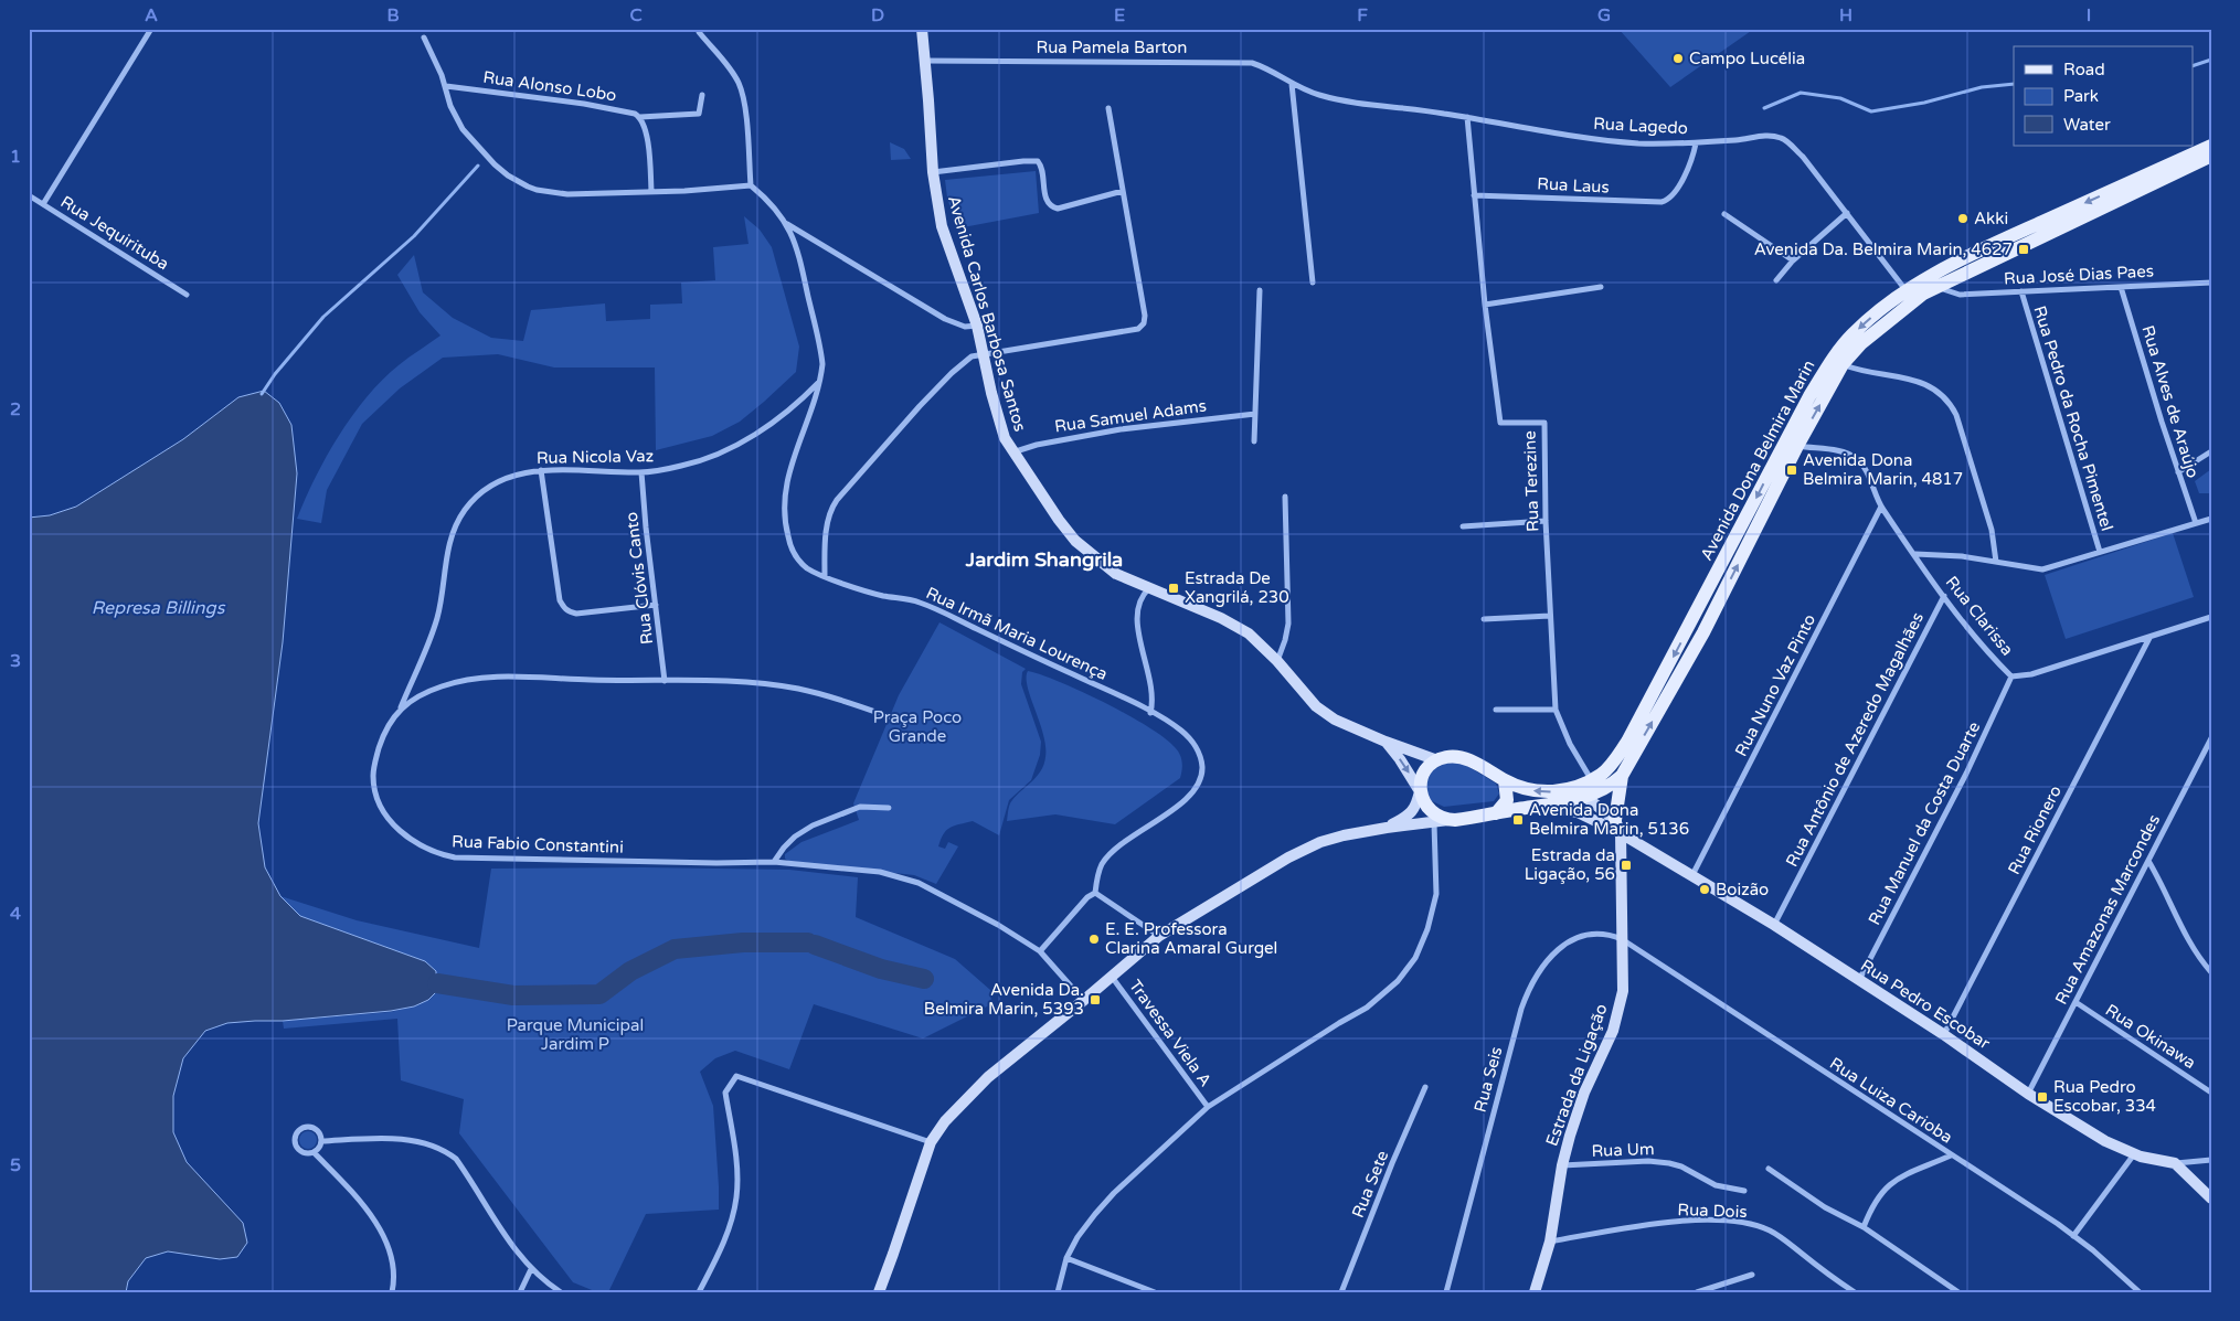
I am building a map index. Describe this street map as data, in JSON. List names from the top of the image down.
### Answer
{
  "streets": {
    "main road": [
      "Avenida Carlos Barbosa Santos",
      "Avenida Dona Belmira Marin",
      "Rua Pedro Escobar",
      "Estrada da Ligação"
    ],
    "street": [
      "Rua Pamela Barton",
      "Rua Alonso Lobo",
      "Rua Lagedo",
      "Rua Laus",
      "Rua Jequirituba",
      "Rua José Dias Paes",
      "Rua Alves de Araújo",
      "Rua Samuel Adams",
      "Rua Pedro da Rocha Pimentel",
      "Rua Nicola Vaz",
      "Rua Terezine",
      "Rua Clóvis Canto",
      "Rua Clarissa",
      "Rua Irmã Maria Lourença",
      "Rua Nuno Vaz Pinto",
      "Rua Antônio de Azeredo Magalhães",
      "Rua Manuel da Costa Duarte",
      "Rua Rionero",
      "Rua Fabio Constantini",
      "Rua Amazonas Marcondes",
      "Travessa Viela A",
      "Rua Okinawa",
      "Rua Seis",
      "Rua Luiza Carioba",
      "Rua Um",
      "Rua Sete",
      "Rua Dois"
    ]
  },
  "crossings": [
    ["Rua Pamela Barton", "Rua Lagedo"],
    ["Rua Pamela Barton", "Avenida Carlos Barbosa Santos"],
    ["Rua Lagedo", "Rua Laus"],
    ["Rua Lagedo", "Avenida Dona Belmira Marin"],
    ["Rua Lagedo", "Rua Terezine"],
    ["Rua Laus", "Rua Terezine"],
    ["Rua José Dias Paes", "Rua Alves de Araújo"],
    ["Rua José Dias Paes", "Rua Pedro da Rocha Pimentel"],
    ["Rua José Dias Paes", "Avenida Dona Belmira Marin"],
    ["Avenida Carlos Barbosa Santos", "Rua Samuel Adams"],
    ["Avenida Carlos Barbosa Santos", "Avenida Dona Belmira Marin"],
    ["Rua Nicola Vaz", "Rua Clóvis Canto"],
    ["Rua Nicola Vaz", "Rua Irmã Maria Lourença"],
    ["Rua Nicola Vaz", "Rua Fabio Constantini"],
    ["Avenida Dona Belmira Marin", "Rua Terezine"],
    ["Avenida Dona Belmira Marin", "Rua Clarissa"],
    ["Avenida Dona Belmira Marin", "Rua Fabio Constantini"],
    ["Avenida Dona Belmira Marin", "Rua Pedro Escobar"],
    ["Avenida Dona Belmira Marin", "Travessa Viela A"],
    ["Rua Terezine", "Rua Pedro Escobar"],
    ["Rua Clarissa", "Rua Nuno Vaz Pinto"],
    ["Rua Clarissa", "Rua Antônio de Azeredo Magalhães"],
    ["Rua Clarissa", "Rua Manuel da Costa Duarte"],
    ["Rua Clarissa", "Rua Rionero"],
    ["Rua Nuno Vaz Pinto", "Rua Pedro Escobar"],
    ["Rua Antônio de Azeredo Magalhães", "Rua Pedro Escobar"],
    ["Rua Manuel da Costa Duarte", "Rua Pedro Escobar"],
    ["Rua Rionero", "Rua Pedro Escobar"],
    ["Rua Amazonas Marcondes", "Rua Pedro Escobar"],
    ["Rua Amazonas Marcondes", "Rua Okinawa"],
    ["Rua Pedro Escobar", "Estrada da Ligação"],
    ["Estrada da Ligação", "Rua Seis"],
    ["Estrada da Ligação", "Rua Luiza Carioba"],
    ["Estrada da Ligação", "Rua Um"],
    ["Estrada da Ligação", "Rua Dois"],
    ["Rua Seis", "Rua Luiza Carioba"]
  ],
  "districts": ["Jardim Shangrila"],
  "water": ["Represa Billings"],
  "parks": ["Praça Poco Grande", "Parque Municipal Jardim P"],
  "places": {
    "other": [
      "Campo Lucélia",
      "Akki",
      "Boizão",
      "E. E. Professora Clarina Amaral Gurgel"
    ],
    "transit": [
      "Avenida Da. Belmira Marin, 4627",
      "Avenida Dona Belmira Marin, 4817",
      "Estrada De Xangrilá, 230",
      "Avenida Dona Belmira Marin, 5136",
      "Estrada da Ligação, 56",
      "Avenida Da. Belmira Marin, 5393",
      "Rua Pedro Escobar, 334"
    ]
  },
  "legend": ["Road", "Park", "Water"],
  "grid": {
    "columns": [
      "A",
      "B",
      "C",
      "D",
      "E",
      "F",
      "G",
      "H",
      "I"
    ],
    "rows": [
      "1",
      "2",
      "3",
      "4",
      "5"
    ]
  }
}
